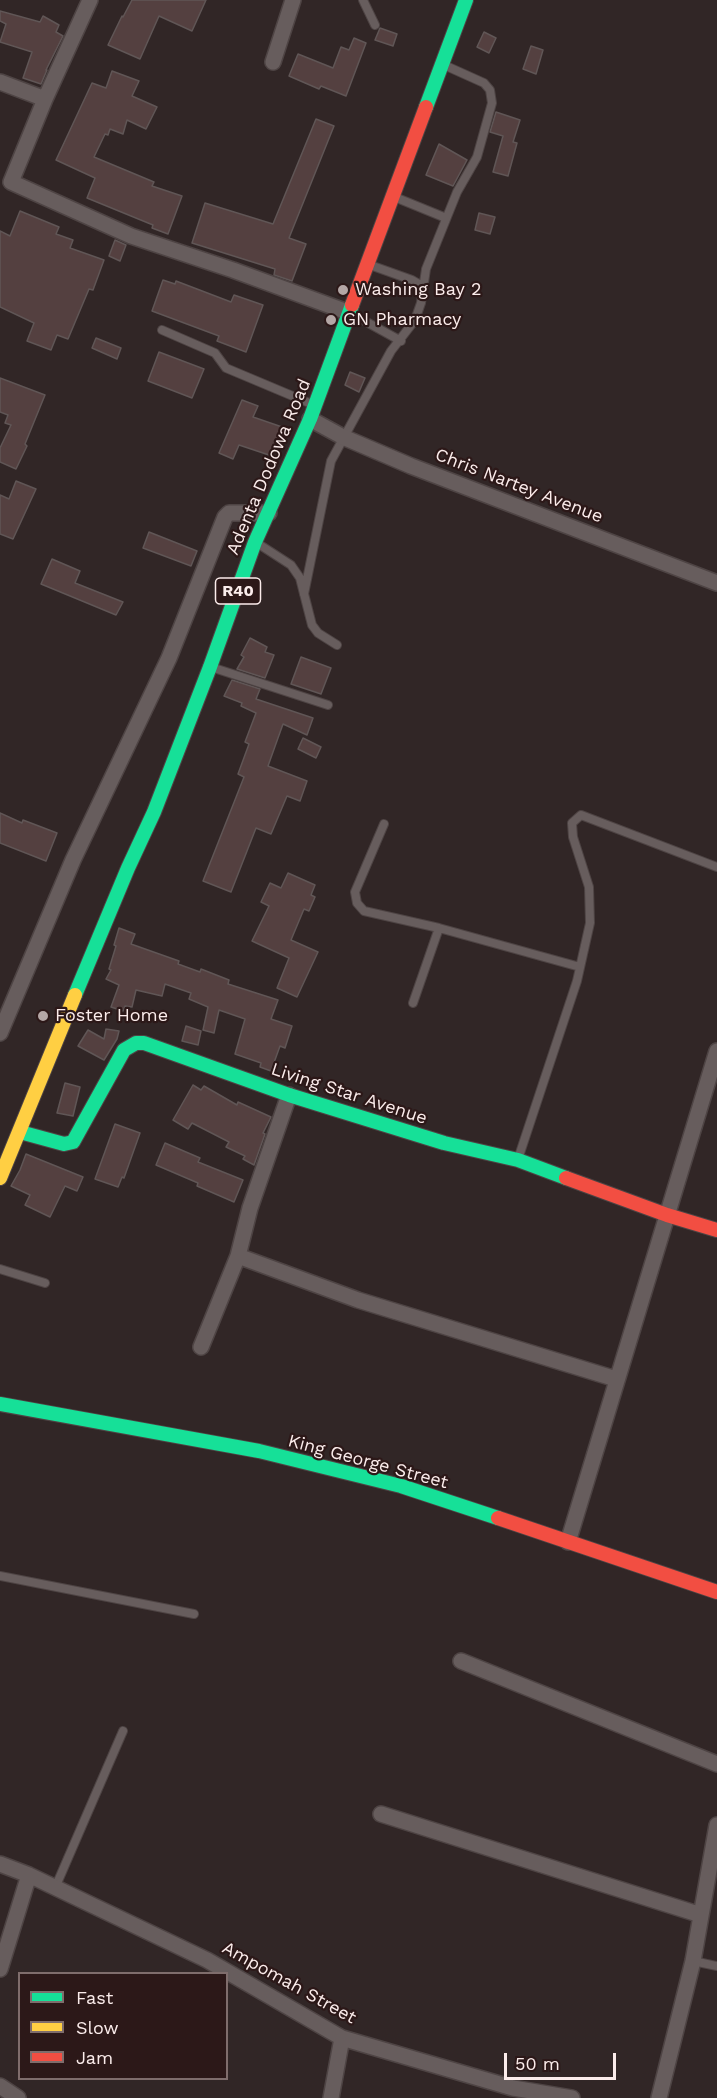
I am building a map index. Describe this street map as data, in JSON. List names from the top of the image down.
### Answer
{
  "streets": {
    "street": [
      "Adenta Dodowa Road",
      "Chris Nartey Avenue",
      "R40",
      "Living Star Avenue",
      "King George Street",
      "Ampomah Street"
    ]
  },
  "crossings": [
    ["Adenta Dodowa Road", "Chris Nartey Avenue"],
    ["Adenta Dodowa Road", "Living Star Avenue"]
  ],
  "places": ["Washing Bay 2", "GN Pharmacy", "Foster Home"],
  "legend": ["Fast", "Slow", "Jam"],
  "scale_bar": "50 m"
}
